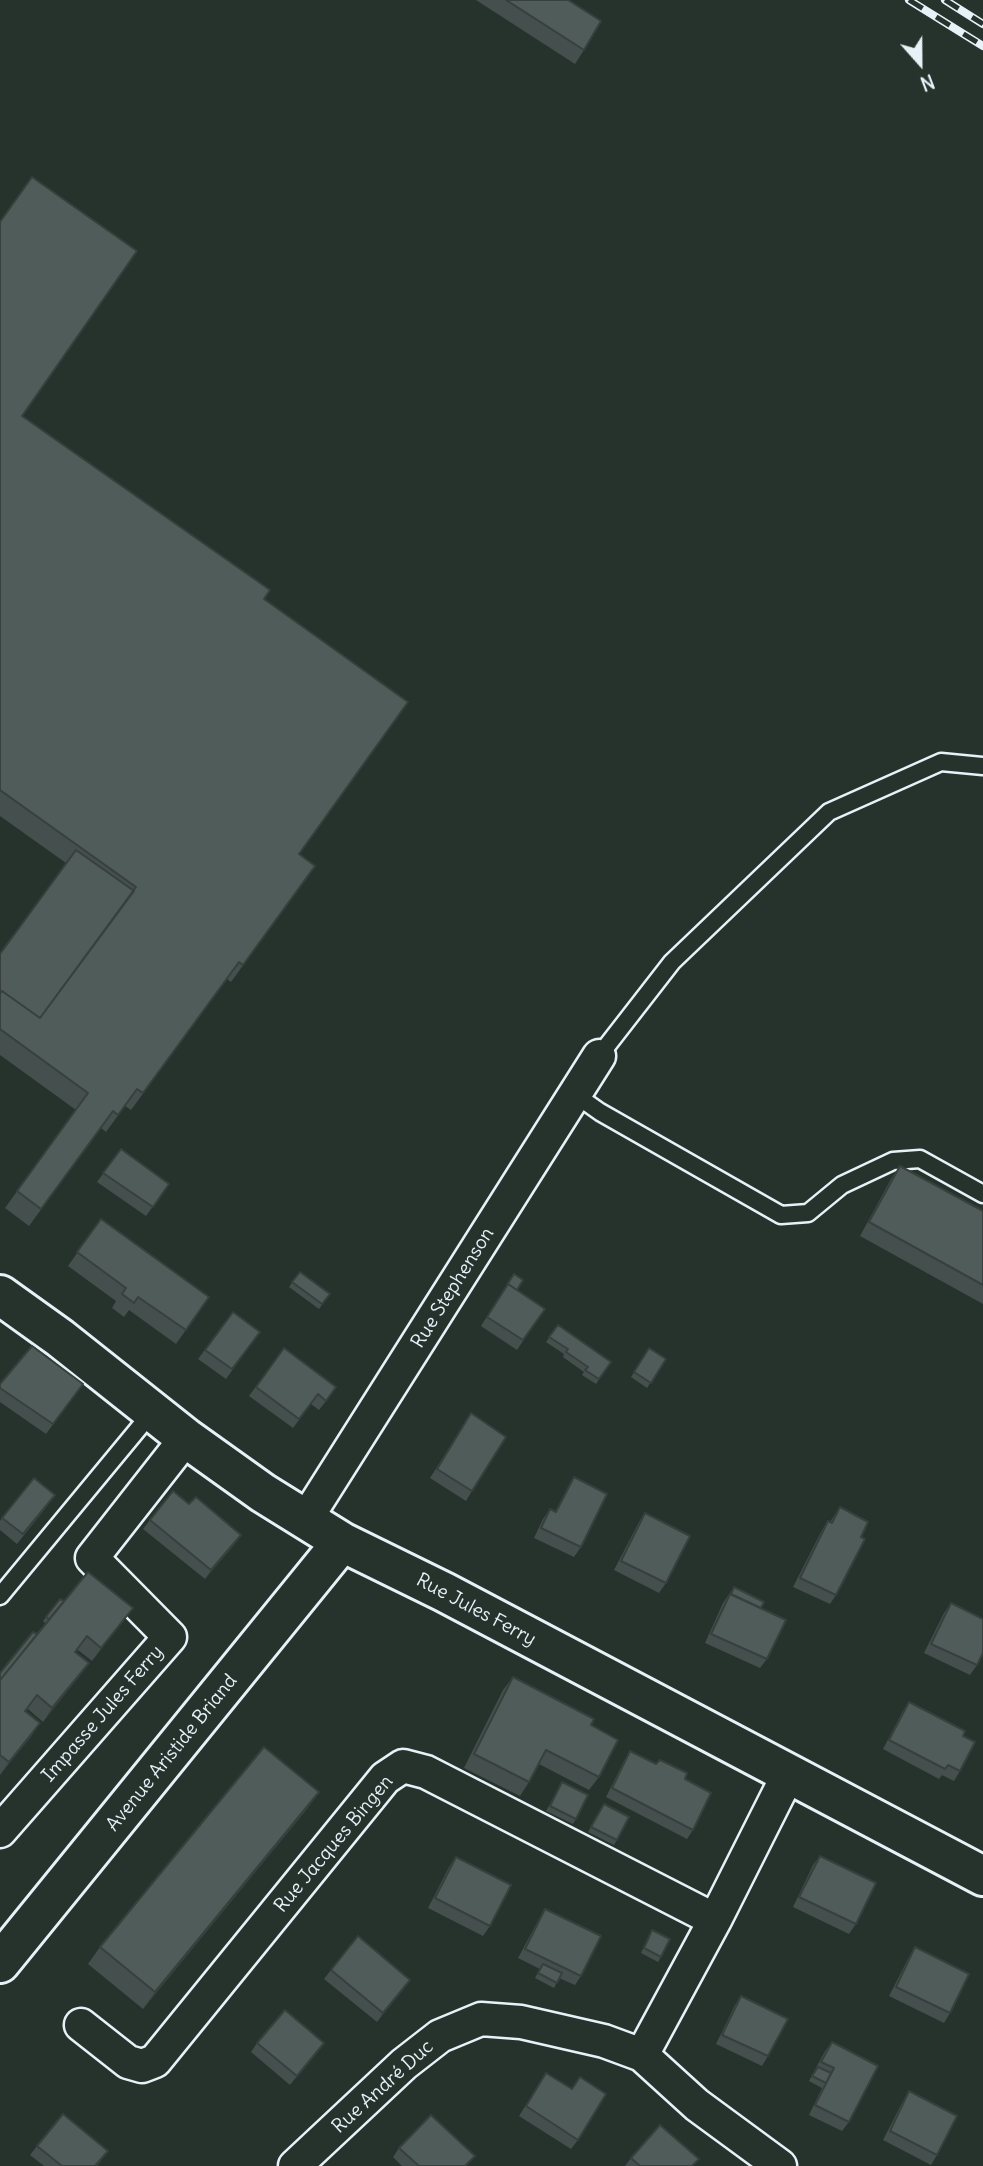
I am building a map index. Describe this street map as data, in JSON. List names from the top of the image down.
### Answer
{
  "streets": {
    "street": [
      "Rue Stephenson",
      "Rue Jules Ferry",
      "Impasse Jules Ferry",
      "Avenue Aristide Briand",
      "Rue Jacques Bingen",
      "Rue André Duc"
    ]
  },
  "crossings": [
    ["Rue Stephenson", "Rue Jules Ferry"],
    ["Rue Jules Ferry", "Impasse Jules Ferry"],
    ["Rue Jules Ferry", "Avenue Aristide Briand"]
  ],
  "north": "bottom"
}
